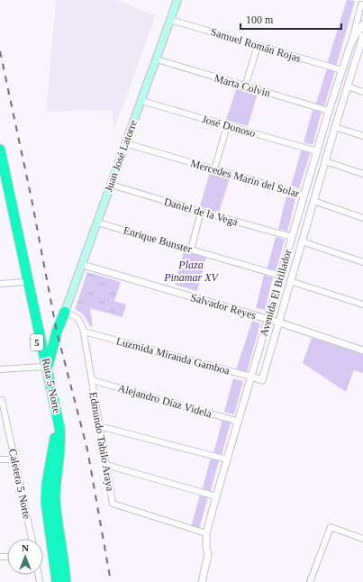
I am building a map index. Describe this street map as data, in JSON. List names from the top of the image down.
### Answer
{
  "streets": {
    "highway": ["5", "Ruta 5 Norte"],
    "main road": ["Juan José Latorre"],
    "street": [
      "Samuel Román Rojas",
      "Marta Colvin",
      "José Donoso",
      "Mercedes Marín del Solar",
      "Daniel de la Vega",
      "Enrique Bunster",
      "Avenida El Brillador",
      "Salvador Reyes",
      "Luzmida Miranda Gamboa",
      "Alejandro Díaz Videla",
      "Edmundo Tabilo Araya",
      "Caletera 5 Norte"
    ]
  },
  "crossings": [
    ["Samuel Román Rojas", "Juan José Latorre"],
    ["Samuel Román Rojas", "Avenida El Brillador"],
    ["Marta Colvin", "Juan José Latorre"],
    ["Marta Colvin", "Avenida El Brillador"],
    ["José Donoso", "Juan José Latorre"],
    ["José Donoso", "Avenida El Brillador"],
    ["Juan José Latorre", "Mercedes Marín del Solar"],
    ["Juan José Latorre", "Daniel de la Vega"],
    ["Juan José Latorre", "Enrique Bunster"],
    ["Juan José Latorre", "Salvador Reyes"],
    ["Juan José Latorre", "Edmundo Tabilo Araya"],
    ["Mercedes Marín del Solar", "Avenida El Brillador"],
    ["Daniel de la Vega", "Avenida El Brillador"],
    ["Enrique Bunster", "Avenida El Brillador"],
    ["Avenida El Brillador", "Salvador Reyes"],
    ["Avenida El Brillador", "Luzmida Miranda Gamboa"],
    ["Avenida El Brillador", "Alejandro Díaz Videla"],
    ["Avenida El Brillador", "Edmundo Tabilo Araya"],
    ["Luzmida Miranda Gamboa", "Edmundo Tabilo Araya"],
    ["Alejandro Díaz Videla", "Edmundo Tabilo Araya"]
  ],
  "parks": ["Plaza Pinamar XV"],
  "scale_bar": "100 m",
  "north": "top"
}
